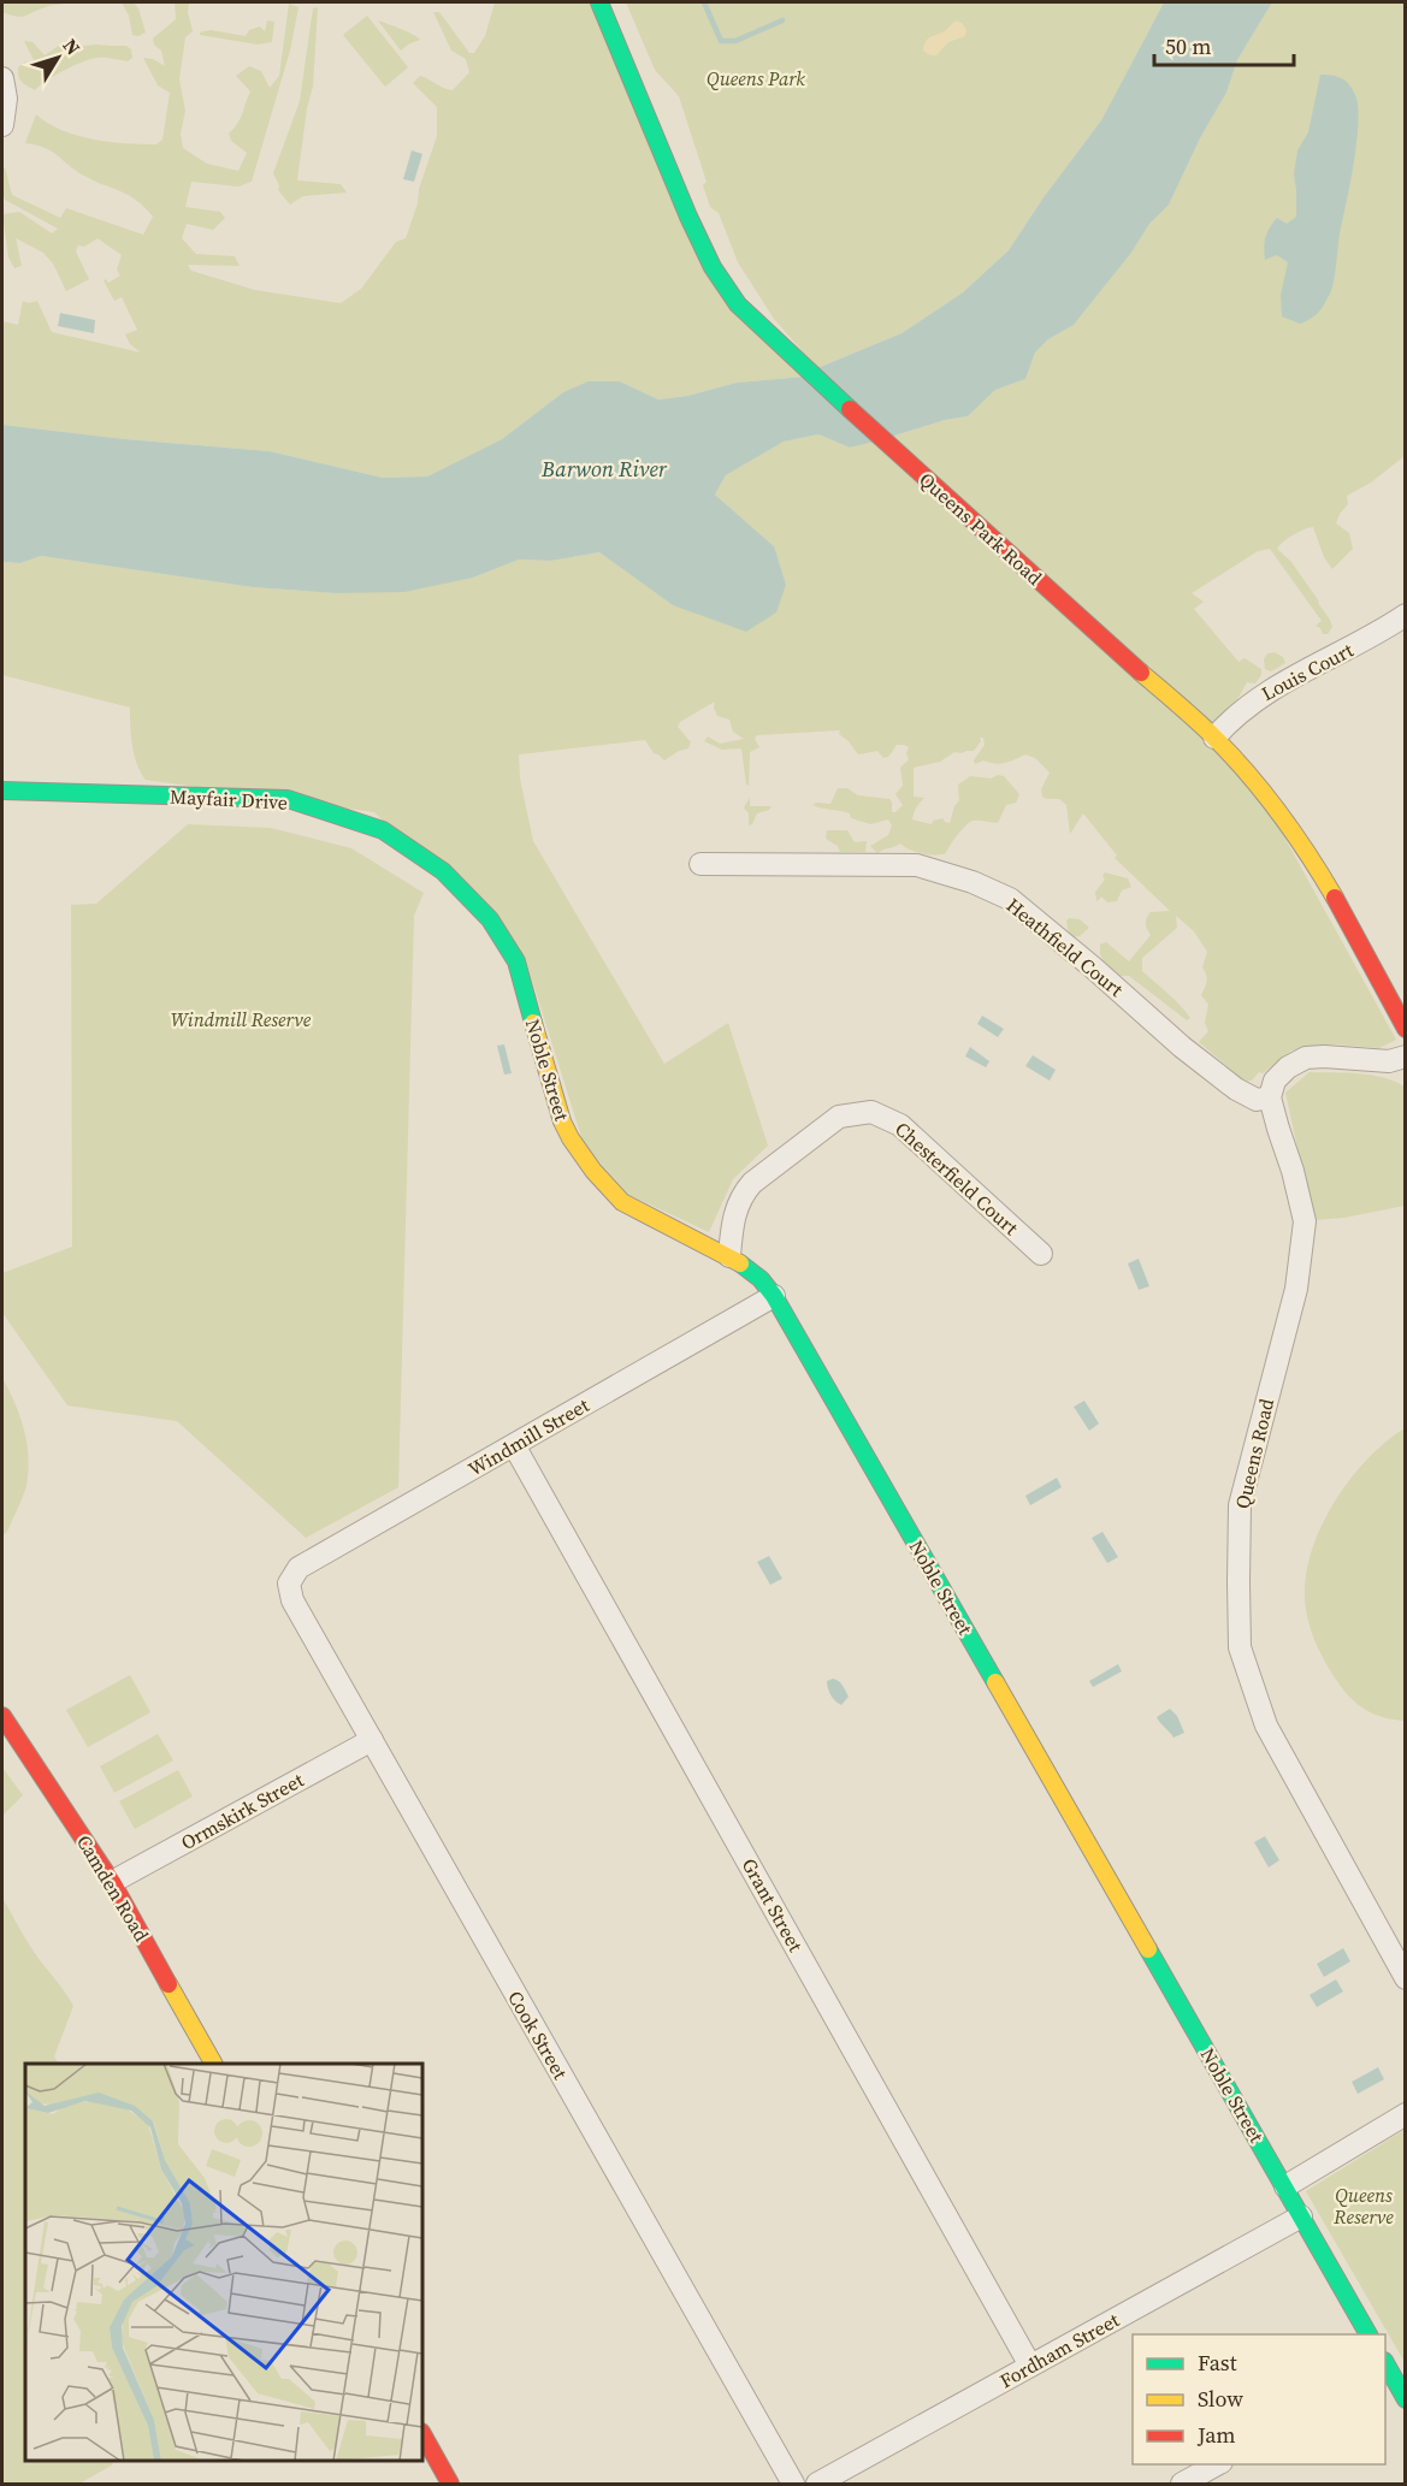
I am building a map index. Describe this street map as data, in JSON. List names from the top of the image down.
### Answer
{
  "streets": {
    "street": [
      "Queens Park Road",
      "Louis Court",
      "Mayfair Drive",
      "Heathfield Court",
      "Noble Street",
      "Chesterfield Court",
      "Windmill Street",
      "Queens Road",
      "Ormskirk Street",
      "Camden Road",
      "Grant Street",
      "Cook Street",
      "Fordham Street"
    ]
  },
  "crossings": [
    ["Queens Park Road", "Louis Court"],
    ["Mayfair Drive", "Noble Street"],
    ["Heathfield Court", "Queens Road"],
    ["Noble Street", "Chesterfield Court"],
    ["Noble Street", "Windmill Street"],
    ["Noble Street", "Fordham Street"],
    ["Windmill Street", "Grant Street"],
    ["Windmill Street", "Cook Street"],
    ["Ormskirk Street", "Camden Road"],
    ["Ormskirk Street", "Cook Street"],
    ["Grant Street", "Fordham Street"]
  ],
  "water": ["Barwon River"],
  "parks": ["Queens Park", "Windmill Reserve", "Queens Reserve"],
  "legend": ["Fast", "Slow", "Jam"],
  "scale_bar": "50 m",
  "north": "top right"
}
